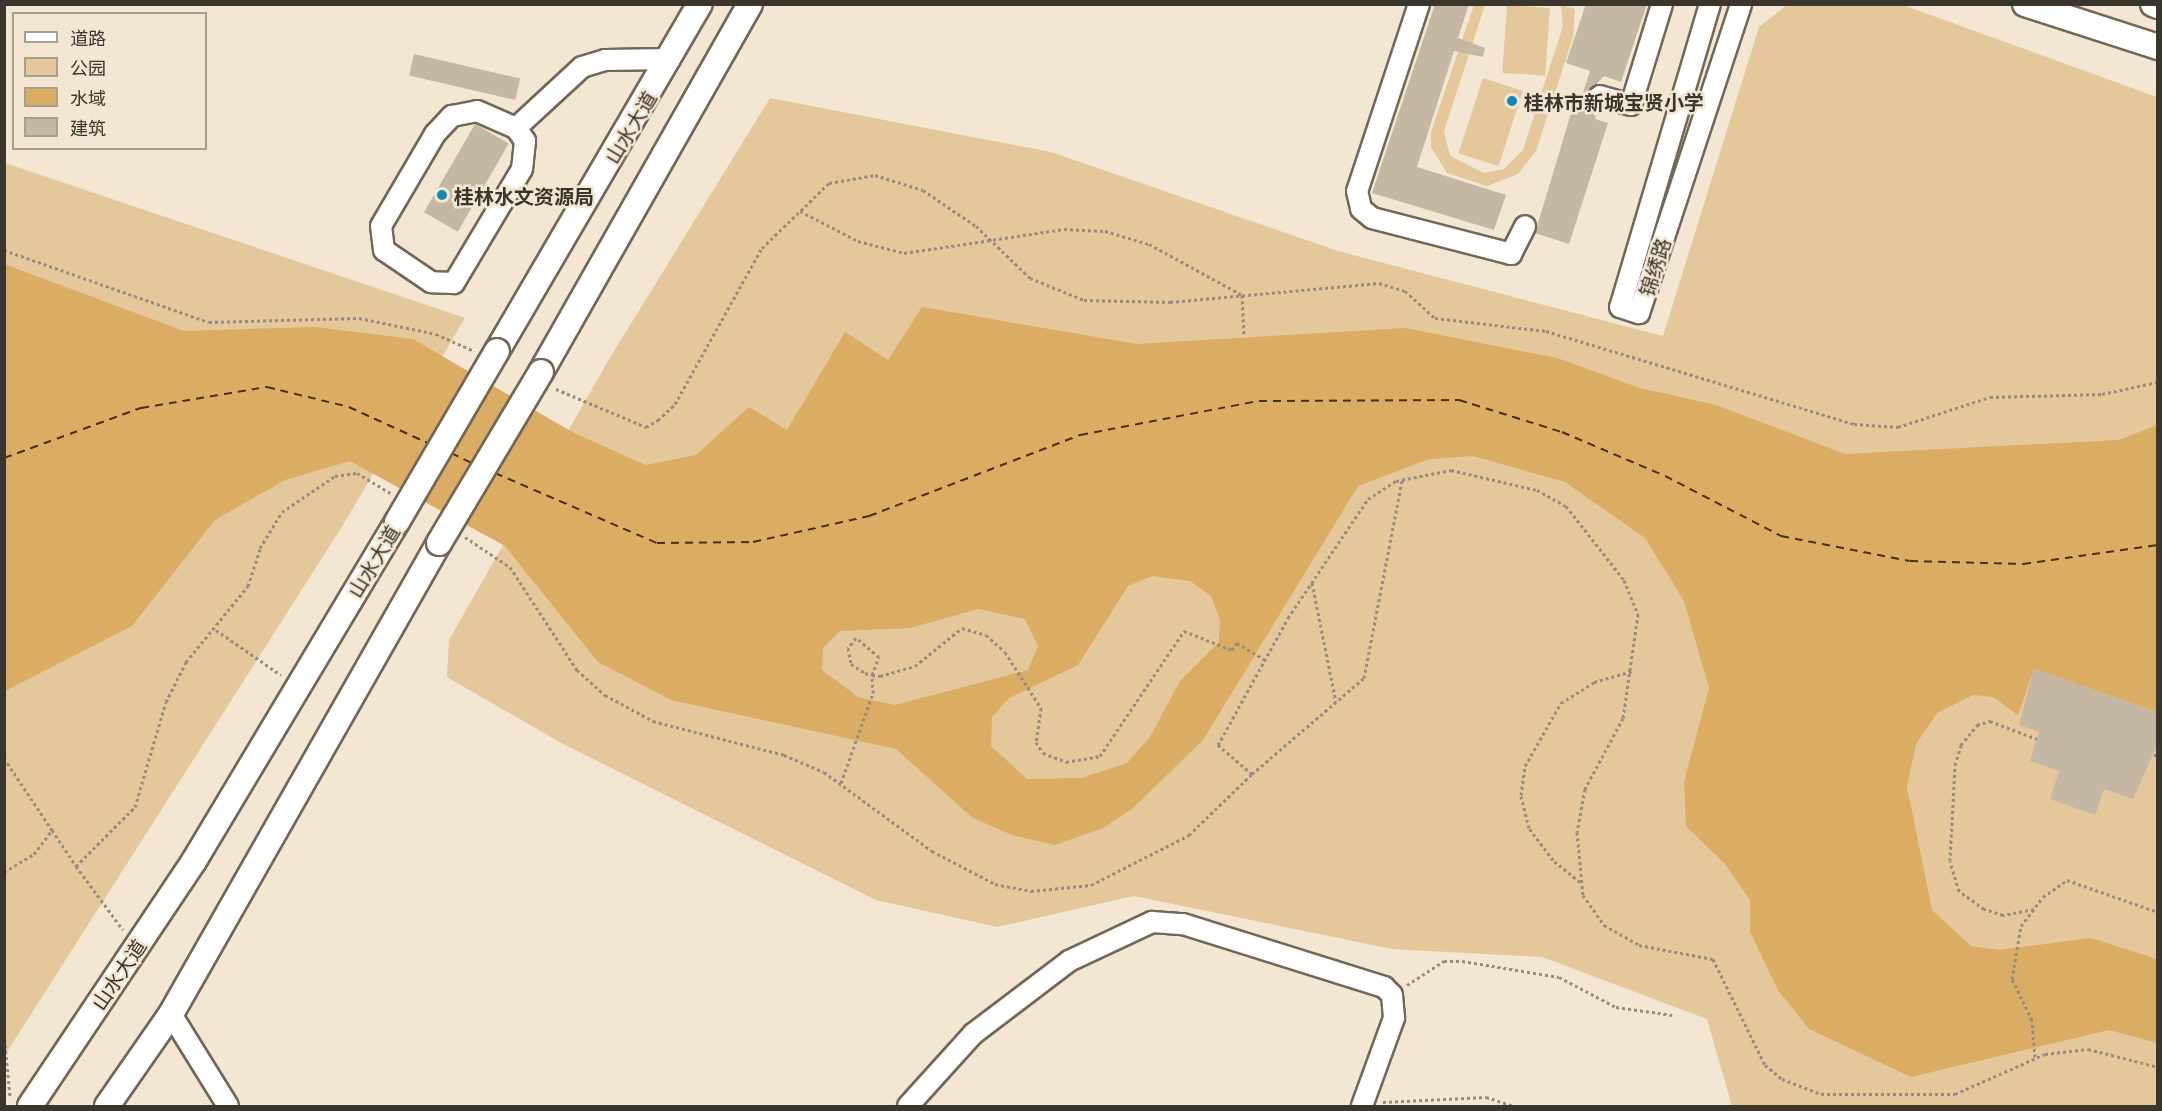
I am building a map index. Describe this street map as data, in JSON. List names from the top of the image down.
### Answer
{
  "streets": {
    "main road": ["山水大道"],
    "street": ["锦绣路"]
  },
  "places": ["桂林市新城宝贤小学", "桂林水文资源局"],
  "legend": [
    "道路",
    "公园",
    "水域",
    "建筑"
  ]
}
